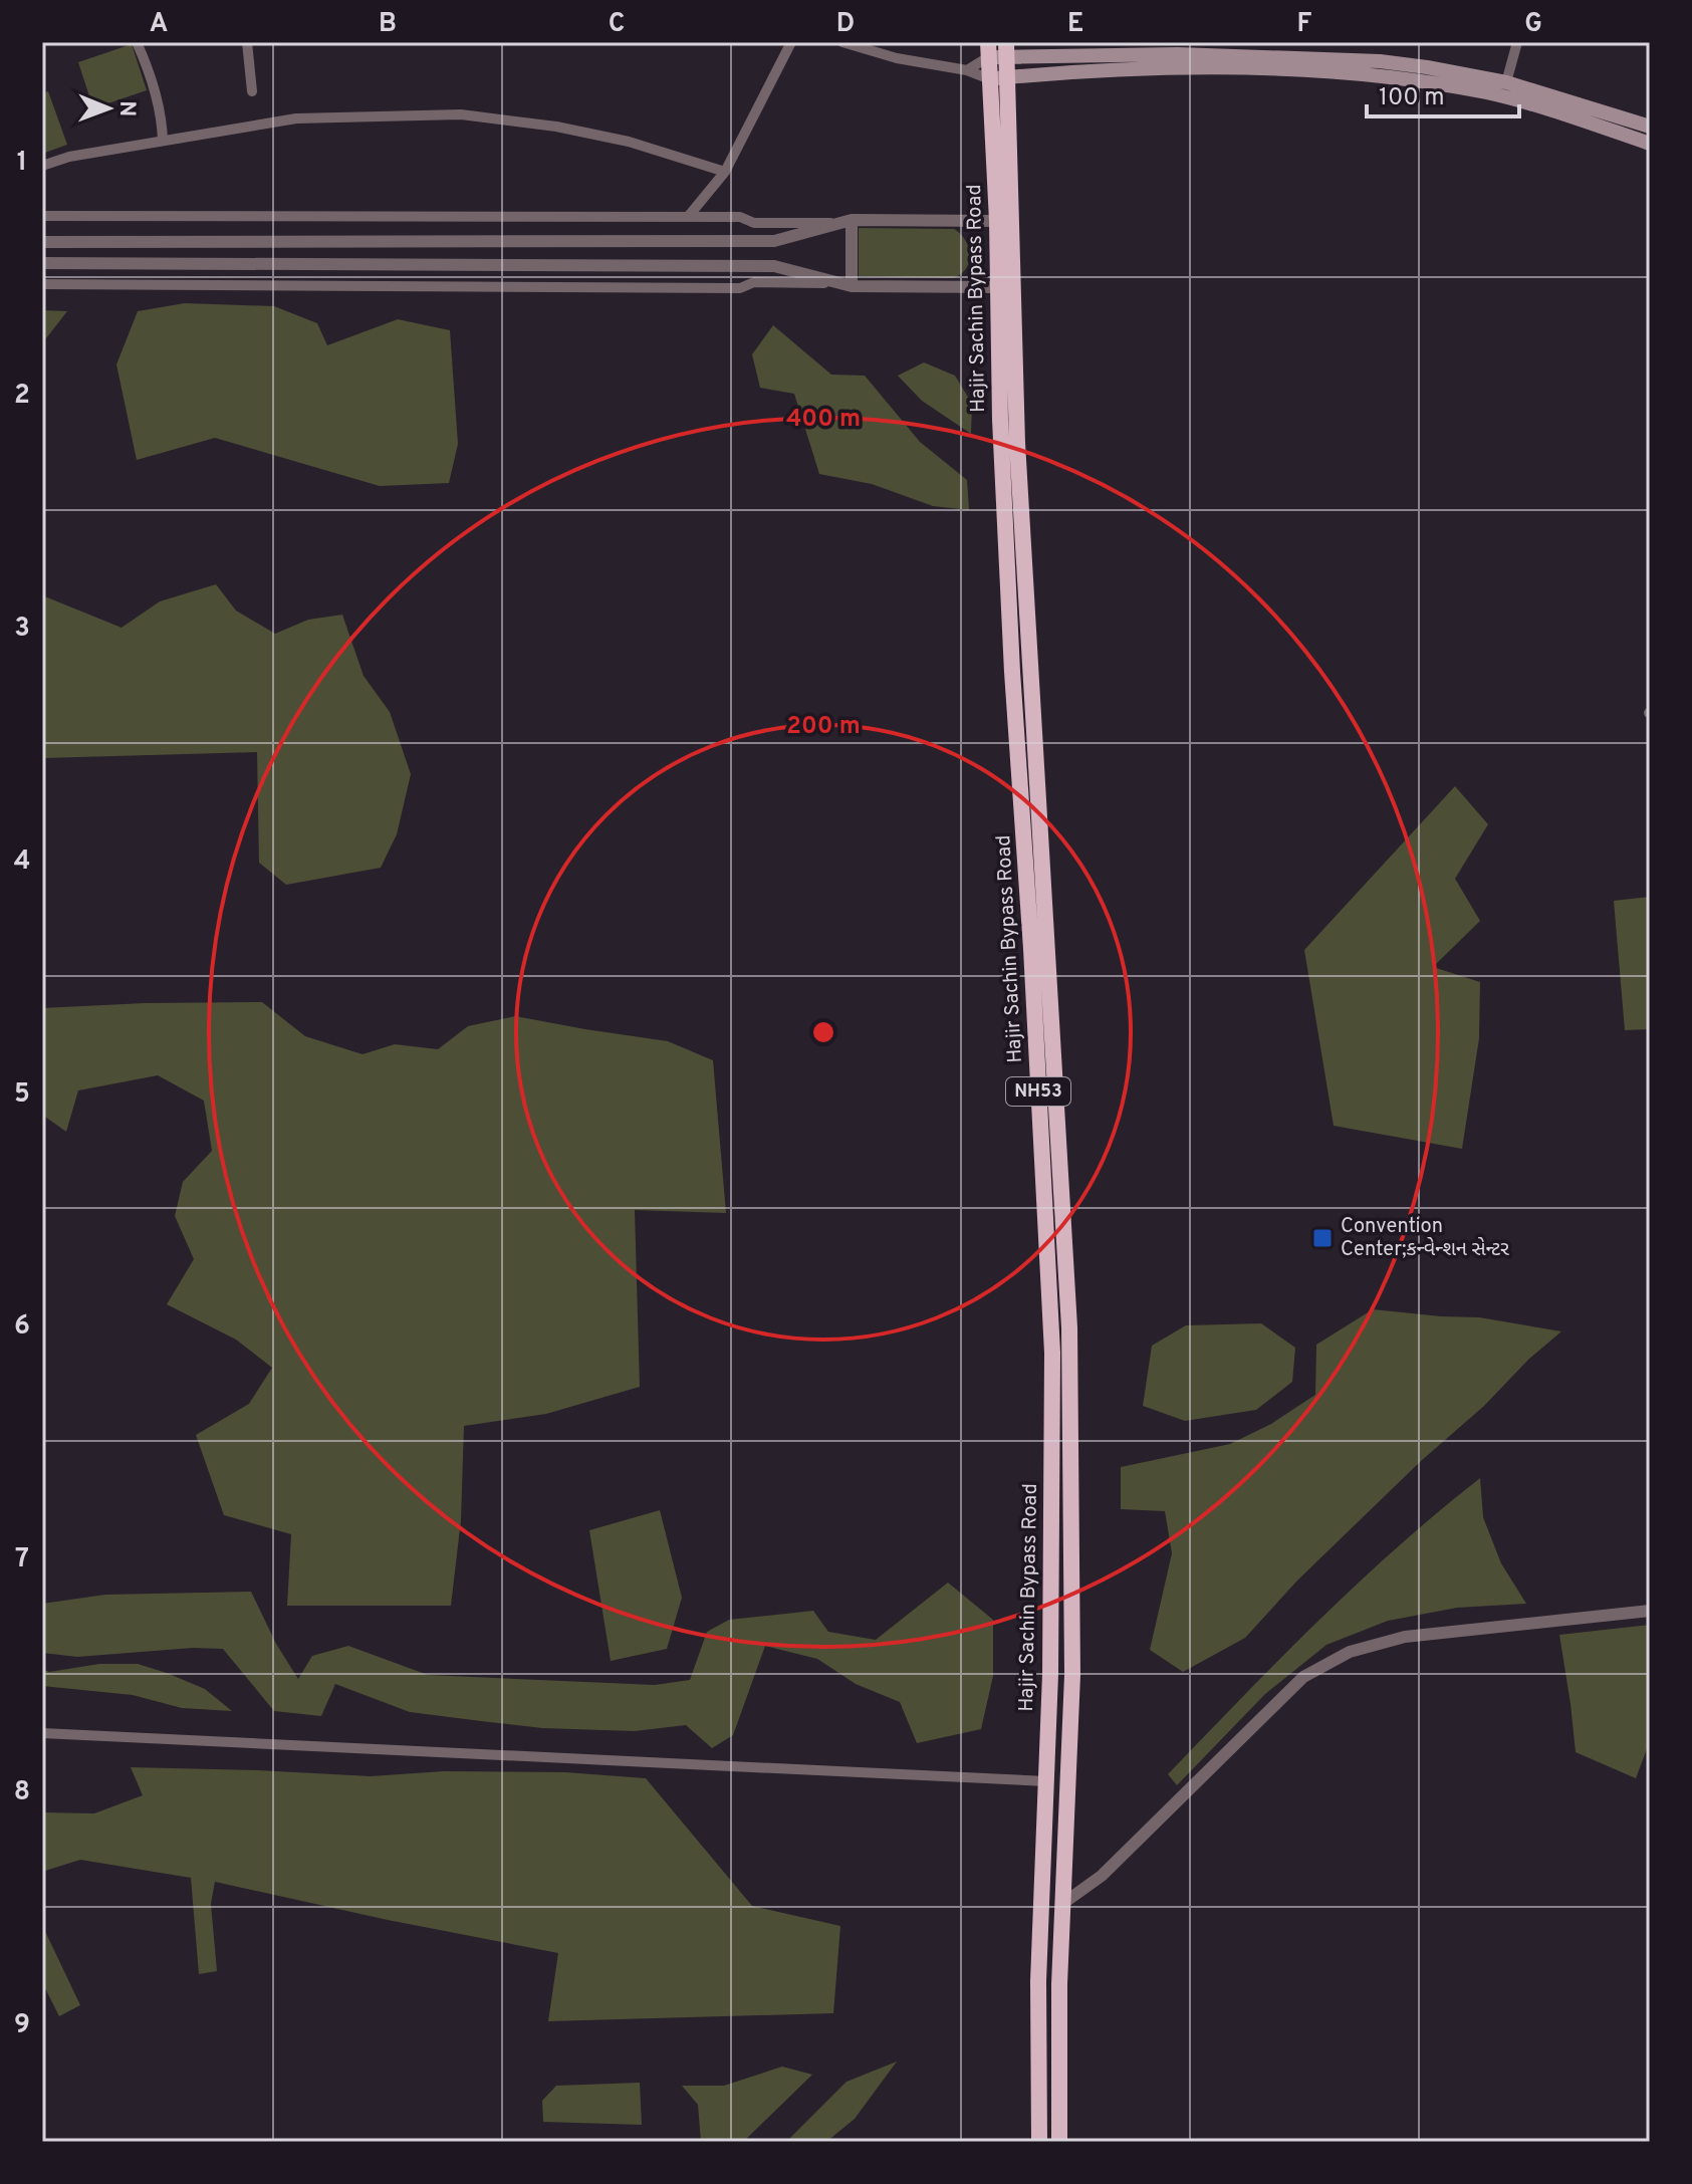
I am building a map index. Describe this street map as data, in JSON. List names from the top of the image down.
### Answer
{
  "streets": {
    "highway": ["Hajir Sachin Bypass Road", "NH53"]
  },
  "places": {
    "transit": ["Convention Center;કન્વેન્શન સેન્ટર"]
  },
  "scale_bar": "100 m",
  "north": "right",
  "grid": {
    "columns": [
      "A",
      "B",
      "C",
      "D",
      "E",
      "F",
      "G"
    ],
    "rows": [
      "1",
      "2",
      "3",
      "4",
      "5",
      "6",
      "7",
      "8",
      "9"
    ]
  },
  "rings": ["400 m", "200 m"]
}
